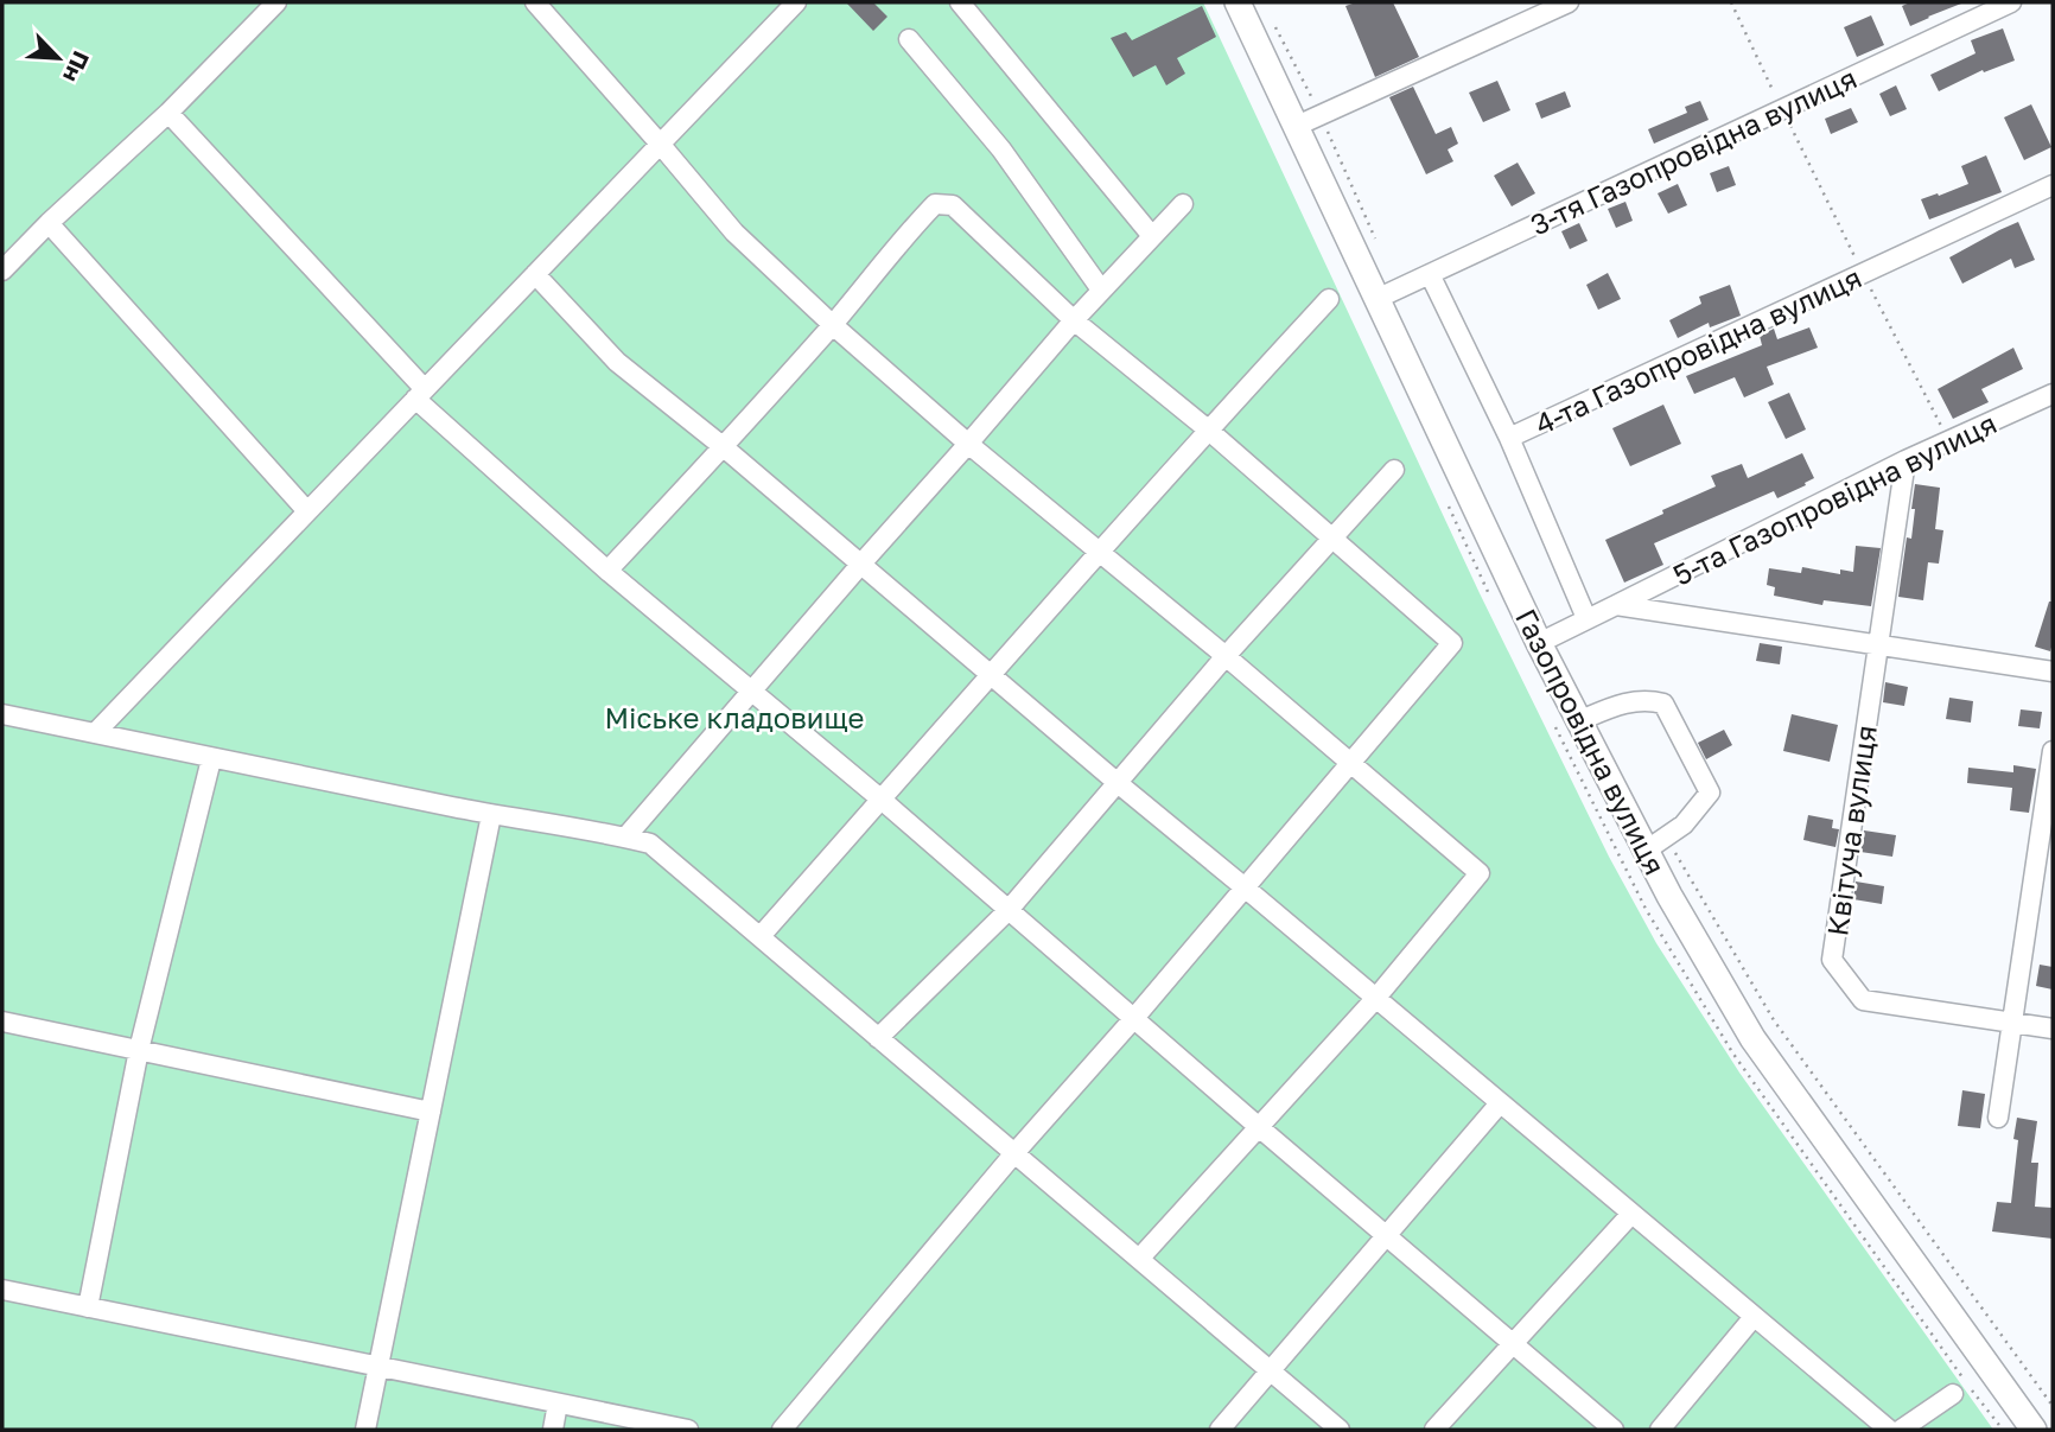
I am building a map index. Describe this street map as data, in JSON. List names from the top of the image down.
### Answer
{
  "streets": {
    "main road": ["Газопровідна вулиця"],
    "street": [
      "3-тя Газопровідна вулиця",
      "4-та Газопровідна вулиця",
      "5-та Газопровідна вулиця",
      "Квітуча вулиця"
    ]
  },
  "crossings": [
    ["3-тя Газопровідна вулиця", "4-та Газопровідна вулиця"],
    ["3-тя Газопровідна вулиця", "Газопровідна вулиця"],
    ["5-та Газопровідна вулиця", "Газопровідна вулиця"],
    ["5-та Газопровідна вулиця", "Квітуча вулиця"]
  ],
  "parks": ["Міське кладовище"],
  "north": "bottom right"
}
